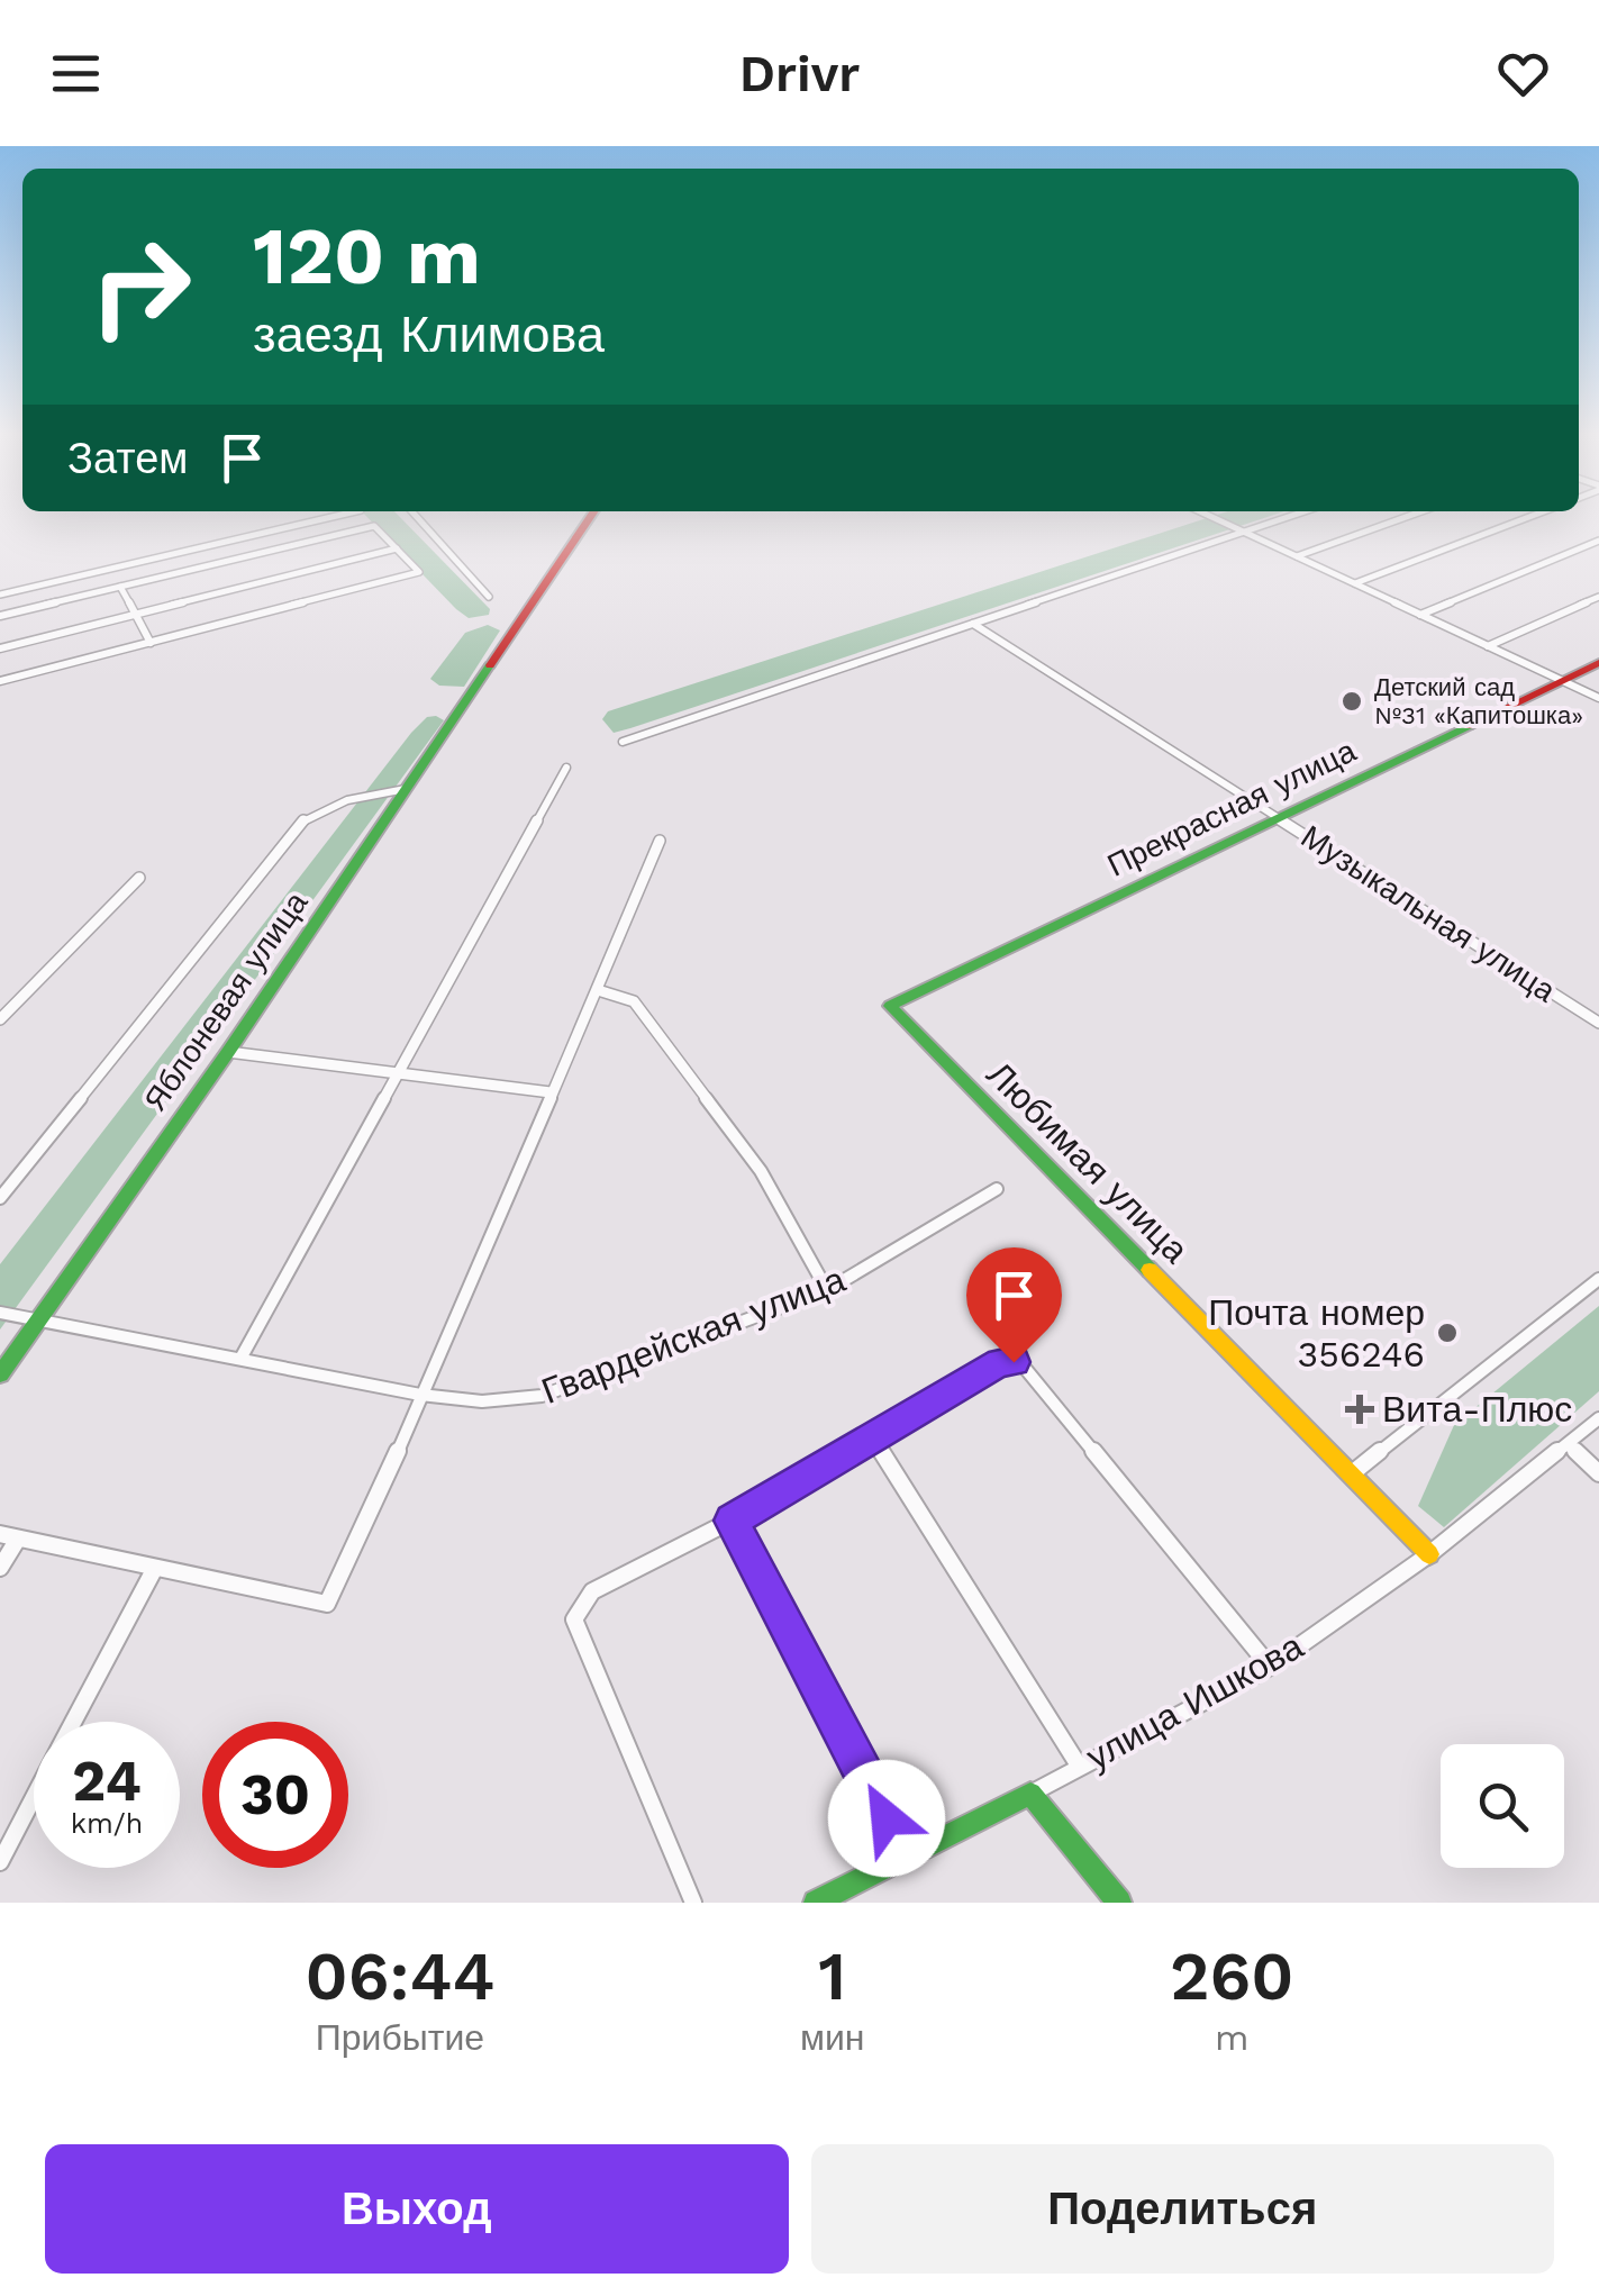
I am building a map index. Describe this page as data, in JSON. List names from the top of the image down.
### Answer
{
  "streets": {
    "street": [
      "Прекрасная улица",
      "Музыкальная улица",
      "Яблоневая улица",
      "Любимая улица",
      "Гвардейская улица",
      "улица Ишкова"
    ]
  },
  "crossings": [
    ["Прекрасная улица", "Музыкальная улица"],
    ["Прекрасная улица", "Любимая улица"],
    ["Яблоневая улица", "Гвардейская улица"],
    ["Любимая улица", "улица Ишкова"]
  ],
  "places": {
    "other": ["Детский сад №31 «Капитошка»", "Почта номер 356246"],
    "health": ["Вита-Плюс"]
  },
  "page": {
    "header": "Drivr",
    "turn": ["120 m", "заезд Климова"],
    "then": "Затем",
    "speed": "24 km/h",
    "limit": "30",
    "eta": [
      "06:44",
      "Прибытие",
      "1",
      "мин",
      "260",
      "m"
    ],
    "buttons": ["Выход", "Поделиться"]
  }
}
